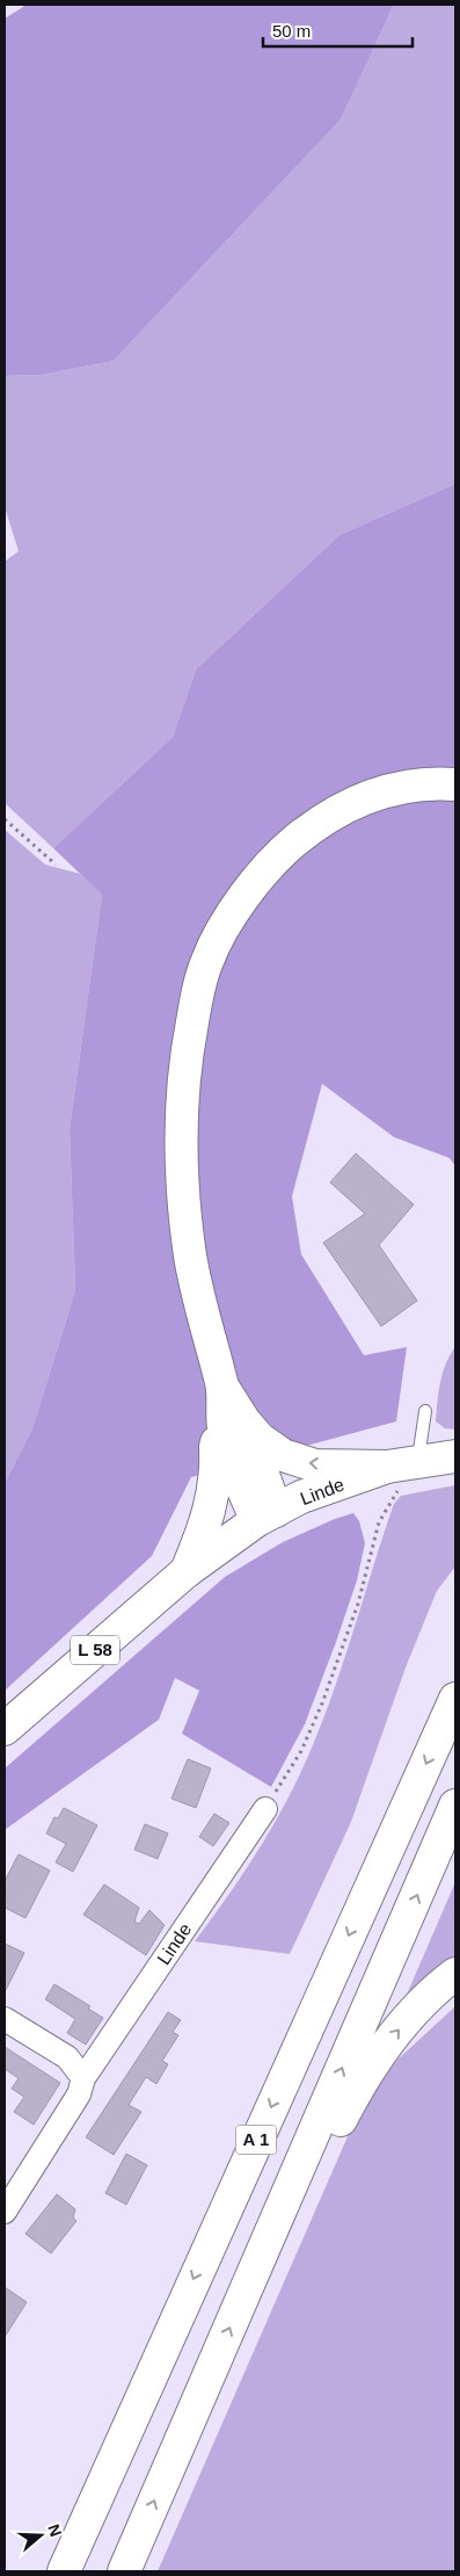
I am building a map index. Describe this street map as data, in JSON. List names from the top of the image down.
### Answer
{
  "streets": {
    "main road": ["Linde", "L 58", "A 1"]
  },
  "crossings": [
    ["Linde", "L 58"]
  ],
  "scale_bar": "50 m",
  "north": "right"
}
